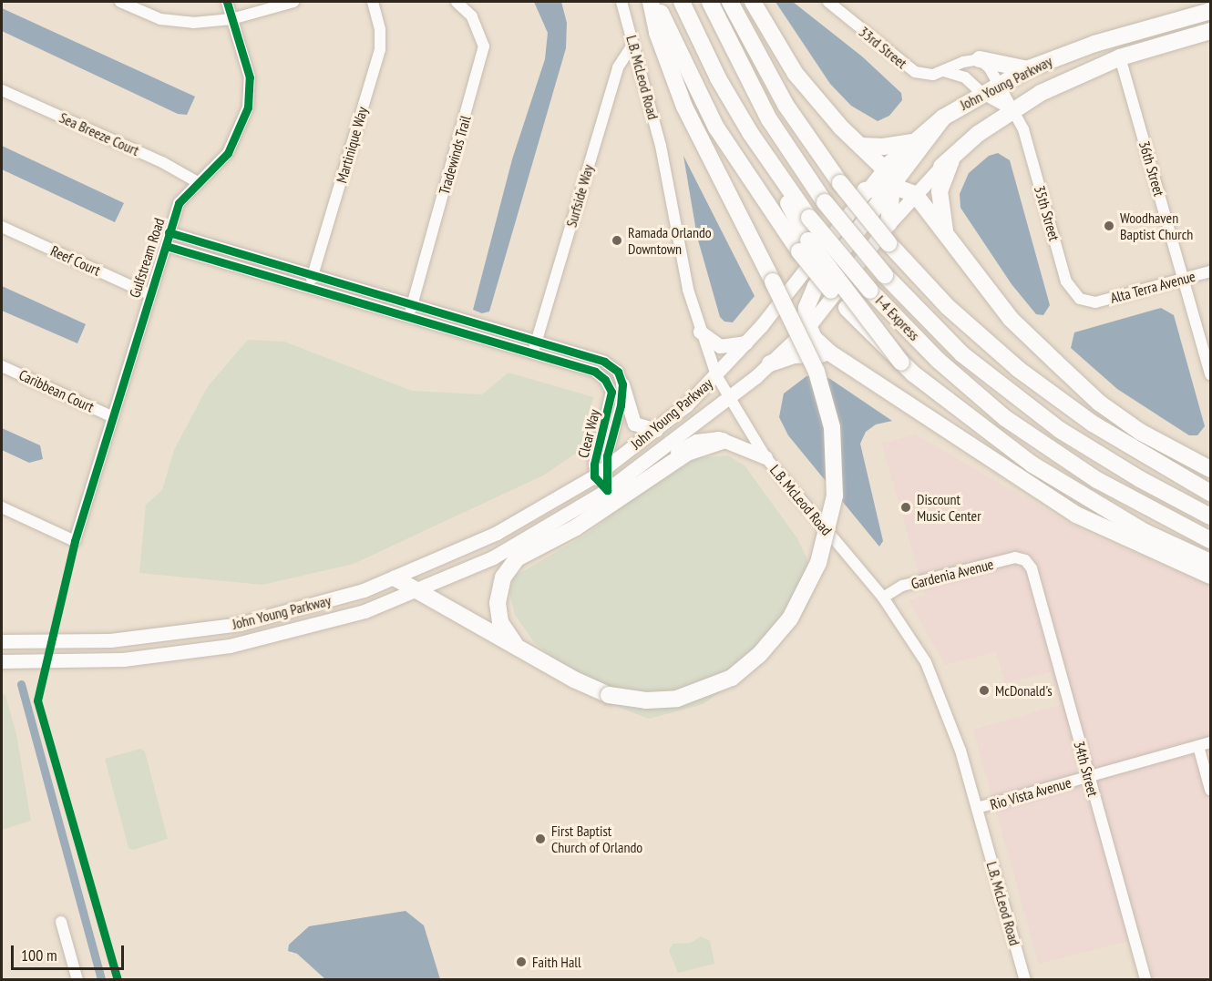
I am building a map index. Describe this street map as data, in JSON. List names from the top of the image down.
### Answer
{
  "streets": {
    "highway": ["John Young Parkway", "I-4 Express"],
    "street": [
      "33rd Street",
      "L.B. McLeod Road",
      "Sea Breeze Court",
      "Martinique Way",
      "Tradewinds Trail",
      "36th Street",
      "Surfside Way",
      "35th Street",
      "Gulfstream Road",
      "Reef Court",
      "Alta Terra Avenue",
      "Caribbean Court",
      "Clear Way",
      "Gardenia Avenue",
      "34th Street",
      "Rio Vista Avenue"
    ]
  },
  "crossings": [
    ["33rd Street", "John Young Parkway"],
    ["33rd Street", "35th Street"],
    ["L.B. McLeod Road", "John Young Parkway"],
    ["L.B. McLeod Road", "Surfside Way"],
    ["L.B. McLeod Road", "Gardenia Avenue"],
    ["L.B. McLeod Road", "Rio Vista Avenue"],
    ["John Young Parkway", "36th Street"],
    ["John Young Parkway", "35th Street"],
    ["John Young Parkway", "Clear Way"],
    ["Sea Breeze Court", "Gulfstream Road"],
    ["Martinique Way", "Clear Way"],
    ["Tradewinds Trail", "Clear Way"],
    ["36th Street", "Alta Terra Avenue"],
    ["Surfside Way", "Clear Way"],
    ["35th Street", "Alta Terra Avenue"],
    ["Gulfstream Road", "Reef Court"],
    ["Gulfstream Road", "Caribbean Court"],
    ["Gulfstream Road", "Clear Way"],
    ["Gardenia Avenue", "34th Street"],
    ["34th Street", "Rio Vista Avenue"]
  ],
  "places": [
    "Woodhaven Baptist Church",
    "Ramada Orlando Downtown",
    "Discount Music Center",
    "McDonald's",
    "First Baptist Church of Orlando",
    "Faith Hall"
  ],
  "scale_bar": "100 m"
}
